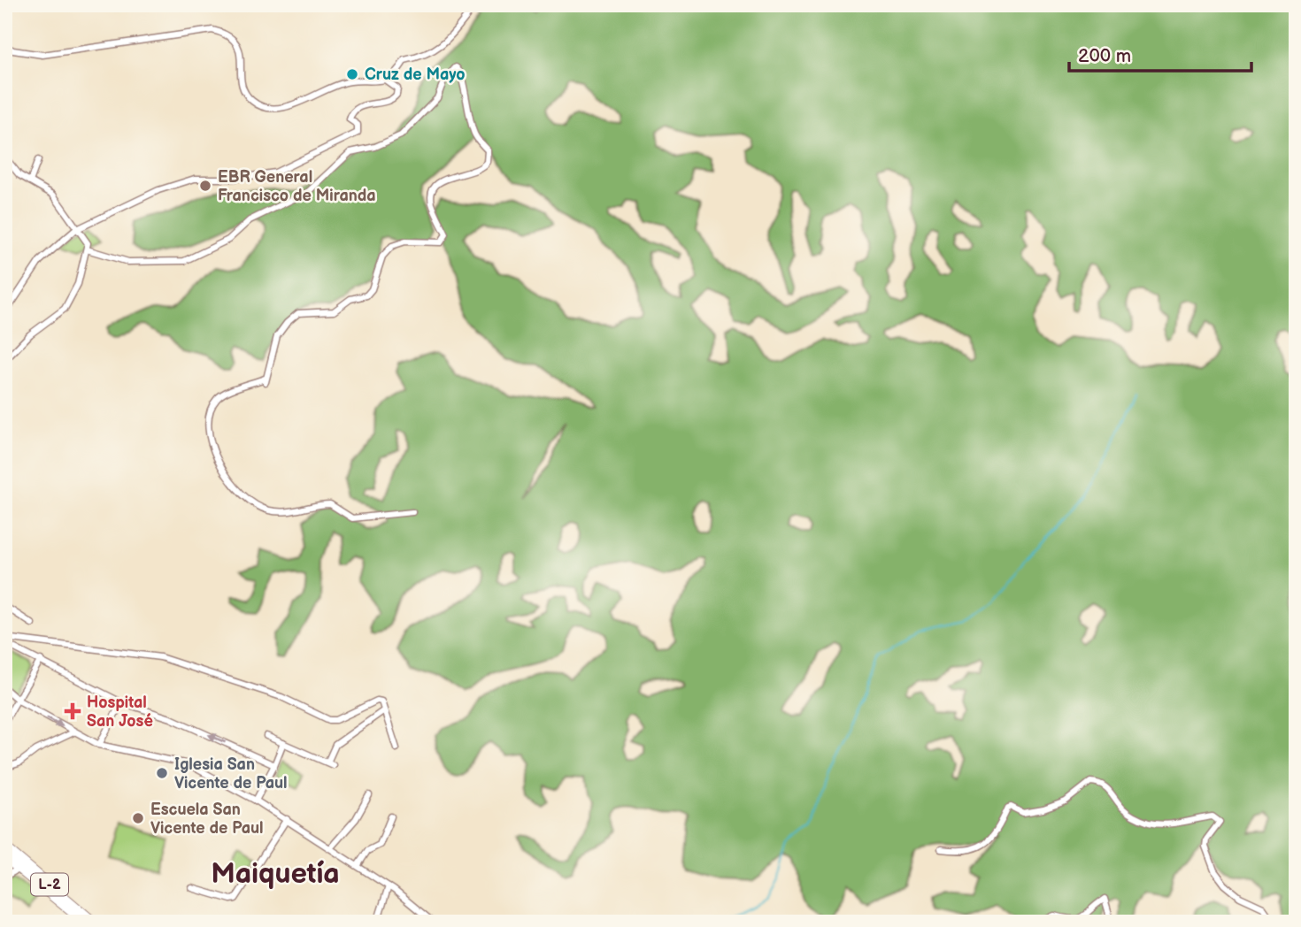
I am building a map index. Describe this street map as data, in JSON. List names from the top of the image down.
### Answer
{
  "streets": {
    "main road": ["L-2"]
  },
  "districts": ["Maiquetía"],
  "places": {
    "other": [
      "Cruz de Mayo",
      "EBR General Francisco de Miranda",
      "Iglesia San Vicente de Paul",
      "Escuela San Vicente de Paul"
    ],
    "health": ["Hospital San José"]
  },
  "scale_bar": "200 m"
}
